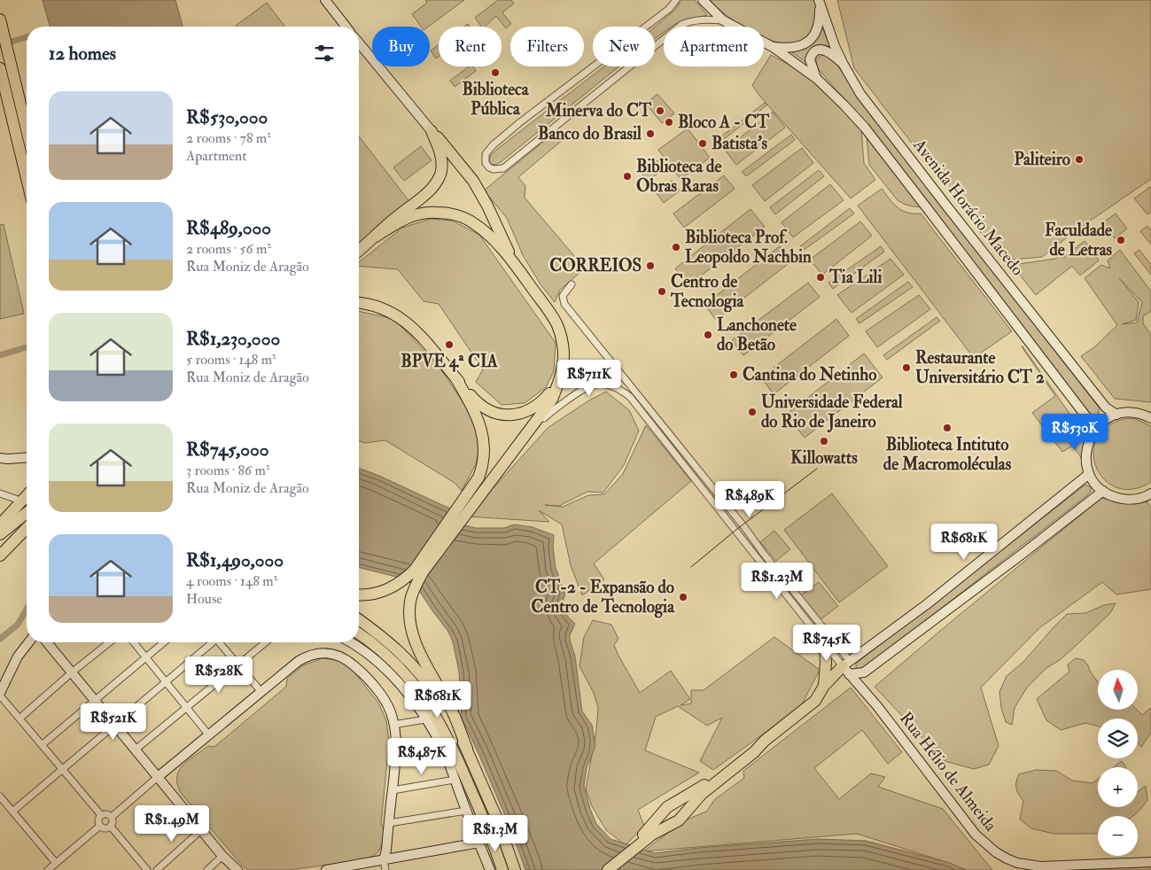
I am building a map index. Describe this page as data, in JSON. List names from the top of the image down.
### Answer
{
  "streets": {
    "street": ["Avenida Horácio Macedo", "Rua Hélio de Almeida"]
  },
  "places": [
    "Biblioteca Pública",
    "Minerva do CT",
    "Bloco A - CT",
    "Banco do Brasil",
    "Batista's",
    "Paliteiro",
    "Biblioteca de Obras Raras",
    "Faculdade de Letras",
    "Biblioteca Prof. Leopoldo Nachbin",
    "CORREIOS",
    "Tia Lili",
    "Centro de Tecnologia",
    "Lanchonete do Betão",
    "BPVE 4ª CIA",
    "Restaurante Universitário CT 2",
    "Cantina do Netinho",
    "Universidade Federal do Rio de Janeiro",
    "Biblioteca Intituto de Macromoléculas",
    "Killowatts",
    "CT-2 - Expansão do Centro de Tecnologia"
  ],
  "north": "top",
  "page": {
    "chip": [
      "Buy",
      "Rent",
      "Filters",
      "New",
      "Apartment"
    ],
    "heading": "12 homes",
    "list": [
      {
        "name": "R$530,000",
        "note": "2 rooms · 78 m² · Apartment"
      },
      {
        "name": "R$489,000",
        "note": "2 rooms · 56 m² · Rua Moniz de Aragão"
      },
      {
        "name": "R$1,230,000",
        "note": "5 rooms · 148 m² · Rua Moniz de Aragão"
      },
      {
        "name": "R$745,000",
        "note": "3 rooms · 86 m² · Rua Moniz de Aragão"
      },
      {
        "name": "R$1,490,000",
        "note": "4 rooms · 148 m² · House"
      }
    ],
    "price": [
      "R$711K",
      "R$530K",
      "R$489K",
      "R$681K",
      "R$1.23M",
      "R$745K",
      "R$528K",
      "R$681K",
      "R$521K",
      "R$487K",
      "R$1.49M",
      "R$1.3M"
    ],
    "map_buttons": ["+", "−"]
  }
}
